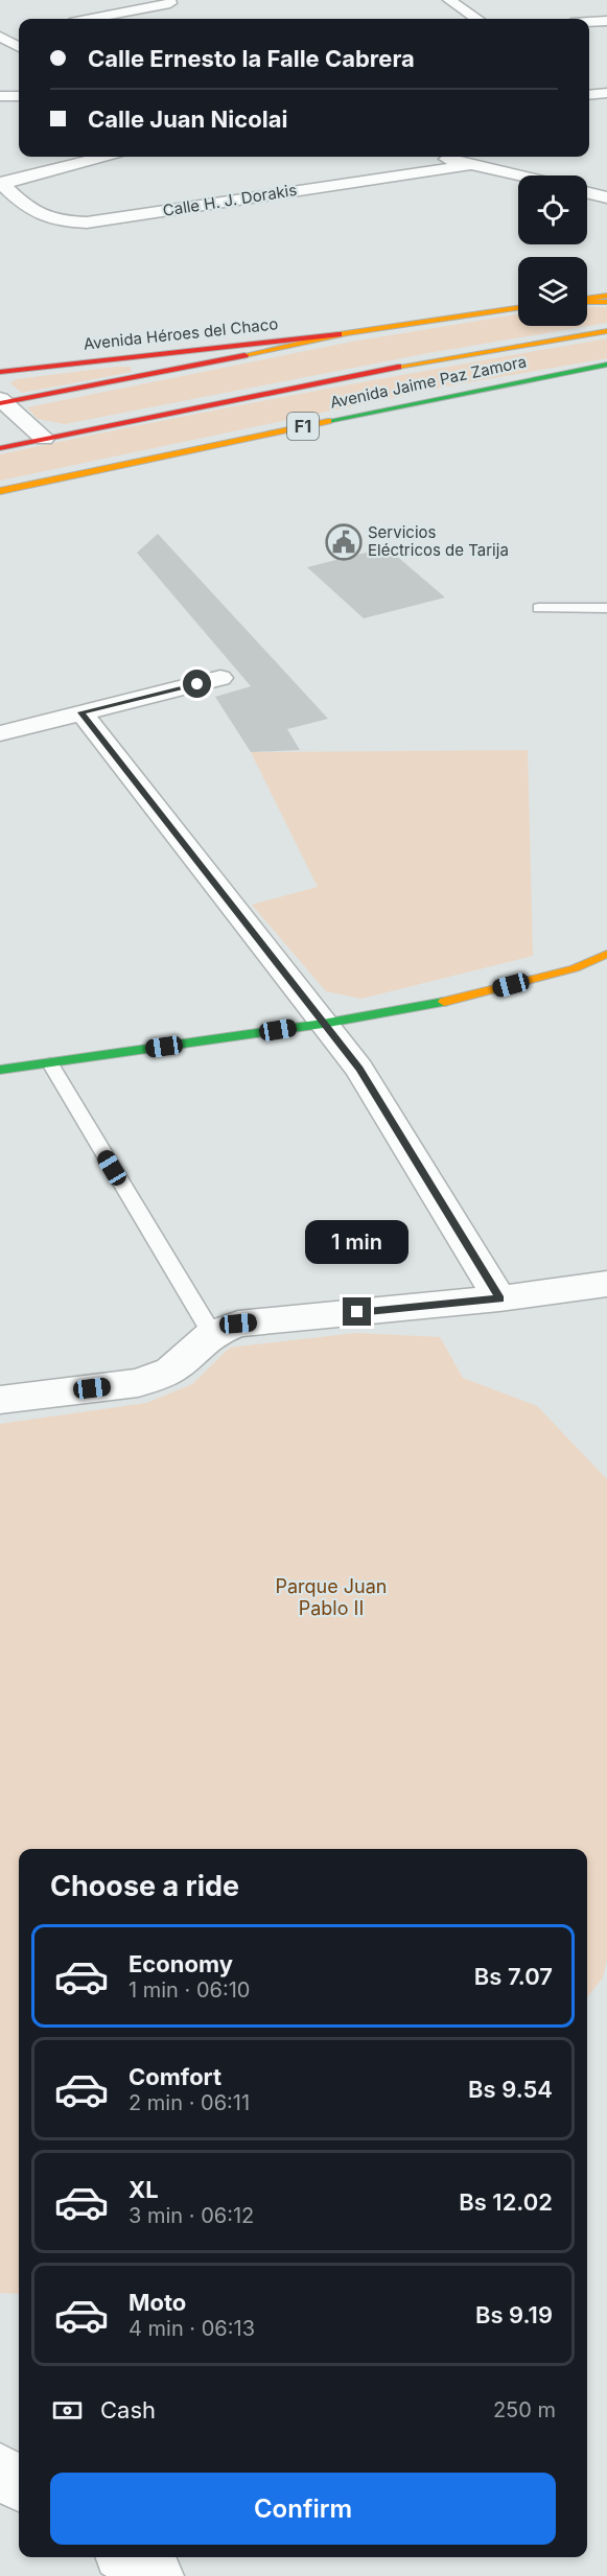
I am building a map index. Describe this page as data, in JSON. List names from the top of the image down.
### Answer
{
  "streets": {
    "main road": ["Avenida Héroes del Chaco", "Avenida Jaime Paz Zamora", "F1"],
    "street": ["Calle H. J. Dorakis"]
  },
  "parks": ["Parque Juan Pablo II"],
  "places": {
    "public building": ["Servicios Eléctricos de Tarija"]
  },
  "page": {
    "banner": ["Calle Ernesto la Falle Cabrera", "Calle Juan Nicolai"],
    "bubble": "1 min",
    "heading": "Choose a ride",
    "list": [
      {
        "name": "Economy",
        "note": "1 min · 06:10",
        "value": "Bs 7.07"
      },
      {
        "name": "Comfort",
        "note": "2 min · 06:11",
        "value": "Bs 9.54"
      },
      {
        "name": "XL",
        "note": "3 min · 06:12",
        "value": "Bs 12.02"
      },
      {
        "name": "Moto",
        "note": "4 min · 06:13",
        "value": "Bs 9.19"
      }
    ],
    "pay": ["Cash", "250 m"],
    "buttons": "Confirm"
  }
}
